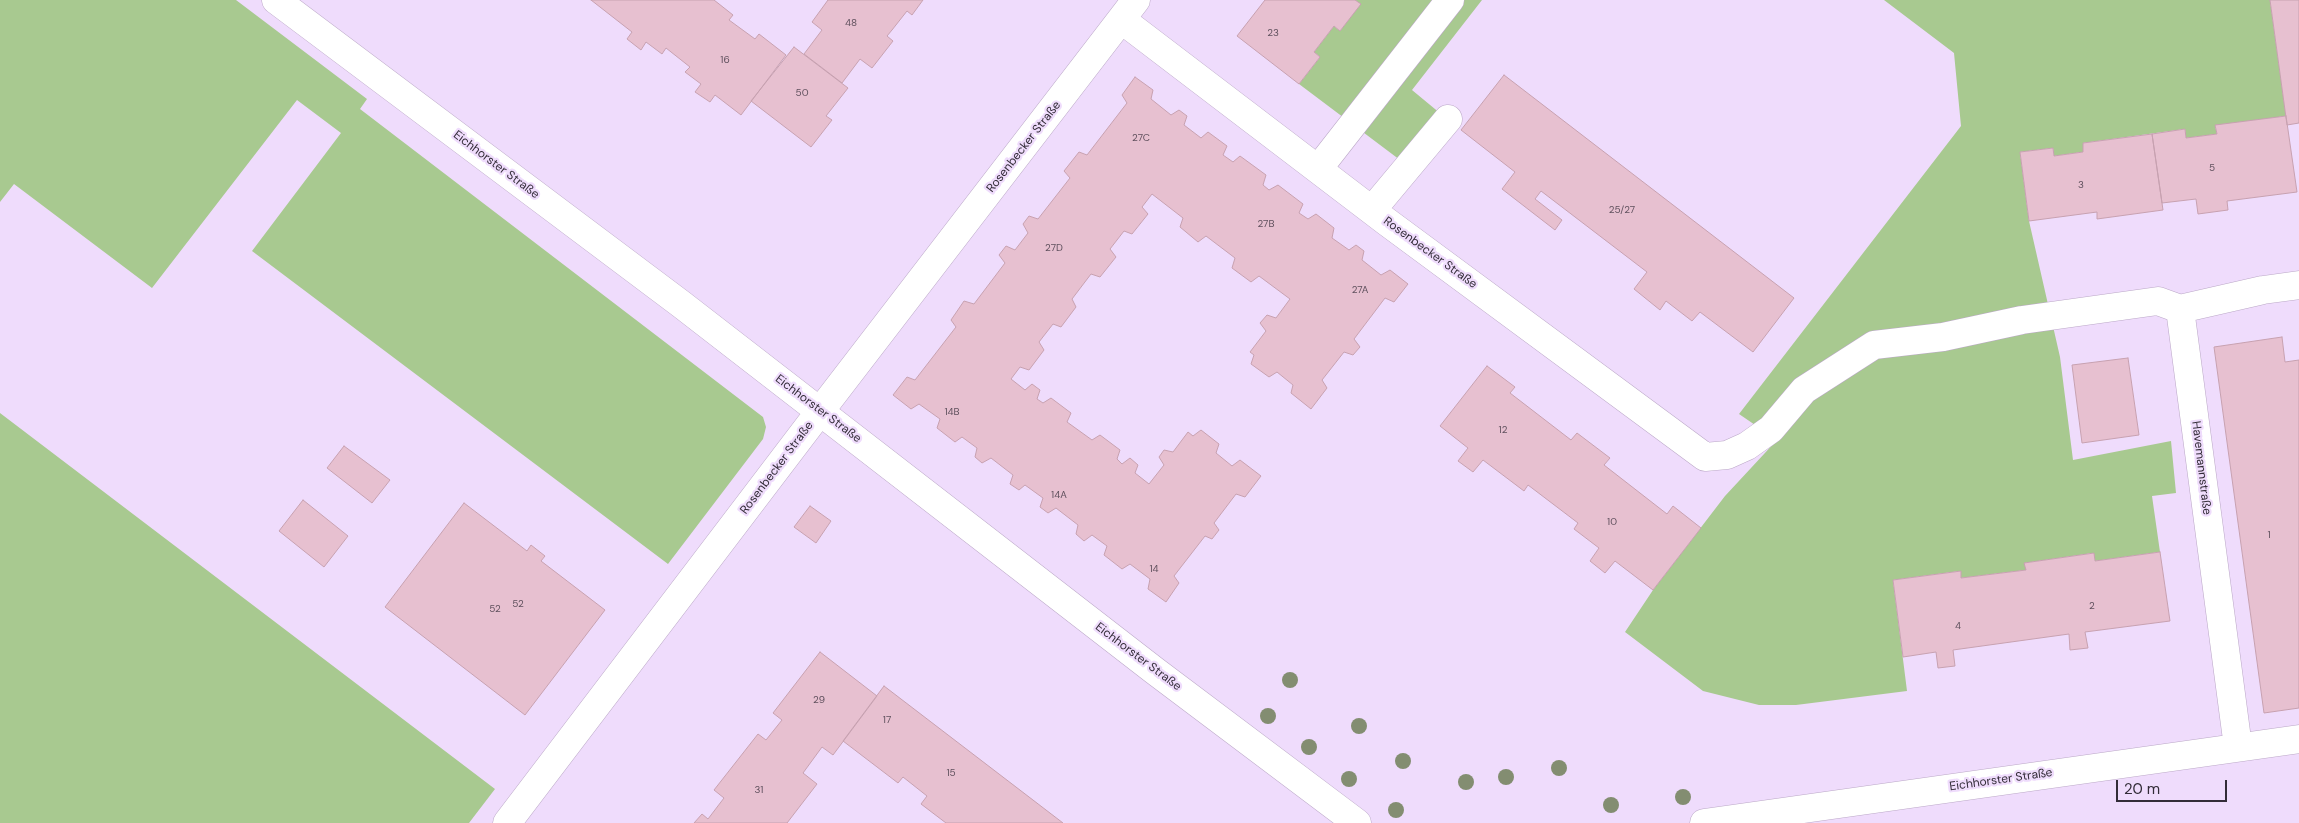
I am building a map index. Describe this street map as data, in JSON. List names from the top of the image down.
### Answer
{
  "streets": {
    "street": ["Rosenbecker Straße", "Eichhorster Straße", "Havemannstraße"]
  },
  "crossings": [
    ["Rosenbecker Straße", "Eichhorster Straße"],
    ["Rosenbecker Straße", "Havemannstraße"],
    ["Eichhorster Straße", "Havemannstraße"]
  ],
  "house_numbers": [
    "48",
    "23",
    "16",
    "50",
    "27C",
    "5",
    "3",
    "25/27",
    "27B",
    "27D",
    "27A",
    "14B",
    "12",
    "14A",
    "10",
    "1",
    "14",
    "52",
    "2",
    "52",
    "4",
    "29",
    "17",
    "15",
    "31"
  ],
  "scale_bar": "20 m"
}
